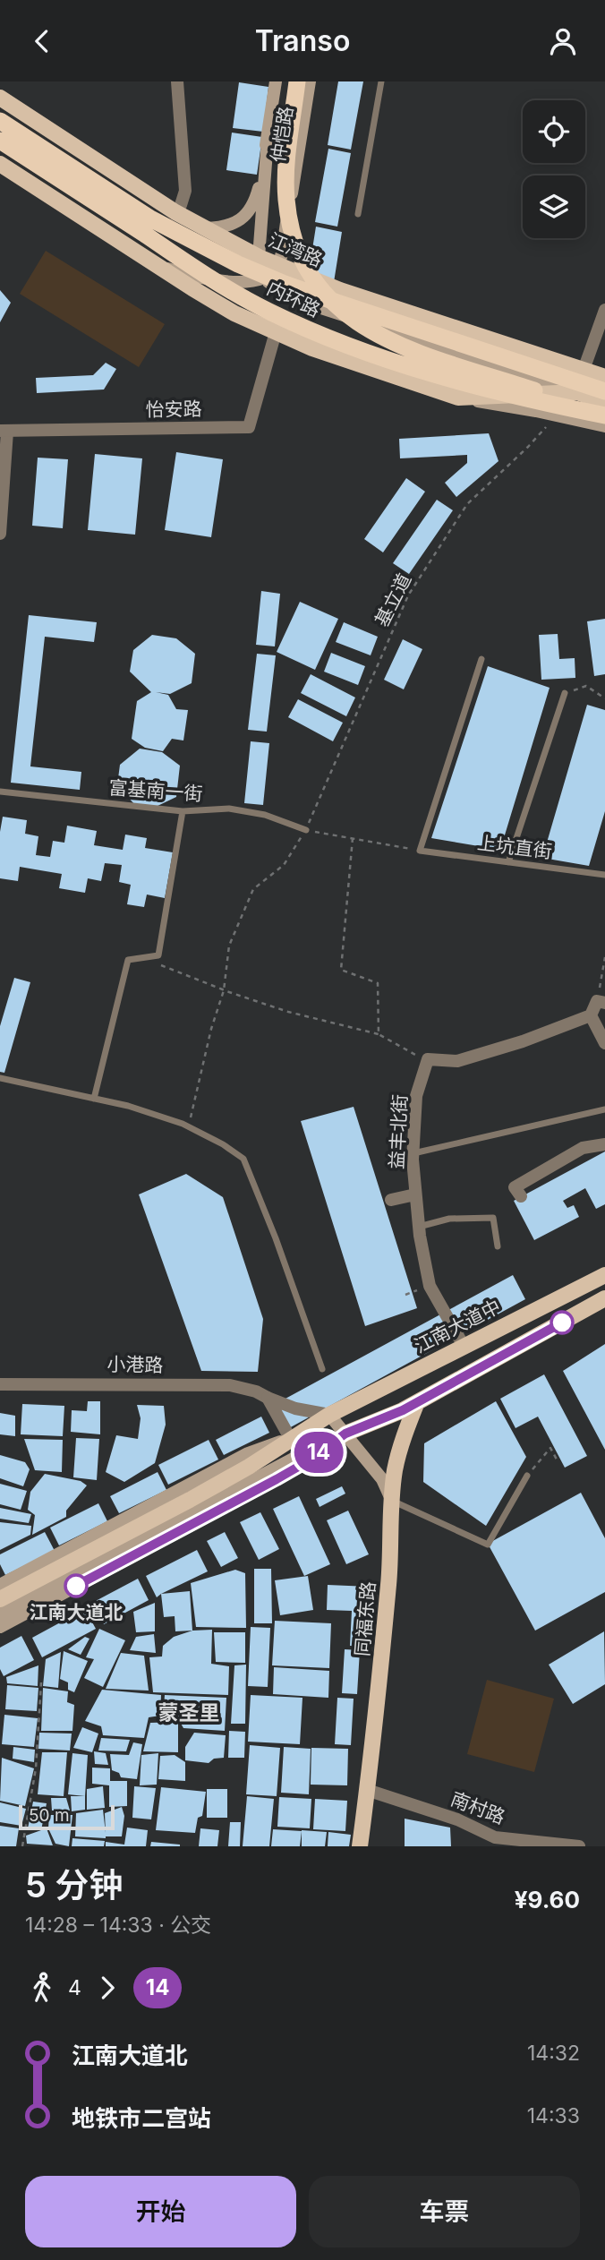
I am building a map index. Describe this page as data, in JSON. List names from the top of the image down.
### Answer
{
  "streets": {
    "highway": ["内环路"],
    "main road": [
      "仲恺路",
      "江湾路",
      "江南大道中",
      "同福东路"
    ],
    "street": [
      "怡安路",
      "益丰北街",
      "小港路",
      "南村路"
    ],
    "lane": ["富基南一街", "上坑直街"],
    "path": ["基立道"]
  },
  "crossings": [
    ["仲恺路", "江湾路"],
    ["基立道", "富基南一街"],
    ["益丰北街", "江南大道中"],
    ["江南大道中", "小港路"],
    ["同福东路", "南村路"]
  ],
  "districts": ["蒙圣里"],
  "places": ["江南大道北"],
  "lines": ["bus line 14"],
  "scale_bar": "50 m",
  "page": {
    "header": "Transo",
    "on_map": "14",
    "scale": "50 m",
    "heading": ["5 分钟", "14:28 – 14:33 · 公交", "¥9.60"],
    "legs": ["4", "14"],
    "list": [
      {
        "name": "江南大道北",
        "value": "14:32"
      },
      {
        "name": "地铁市二宫站",
        "value": "14:33"
      }
    ],
    "buttons": ["开始", "车票"]
  }
}
